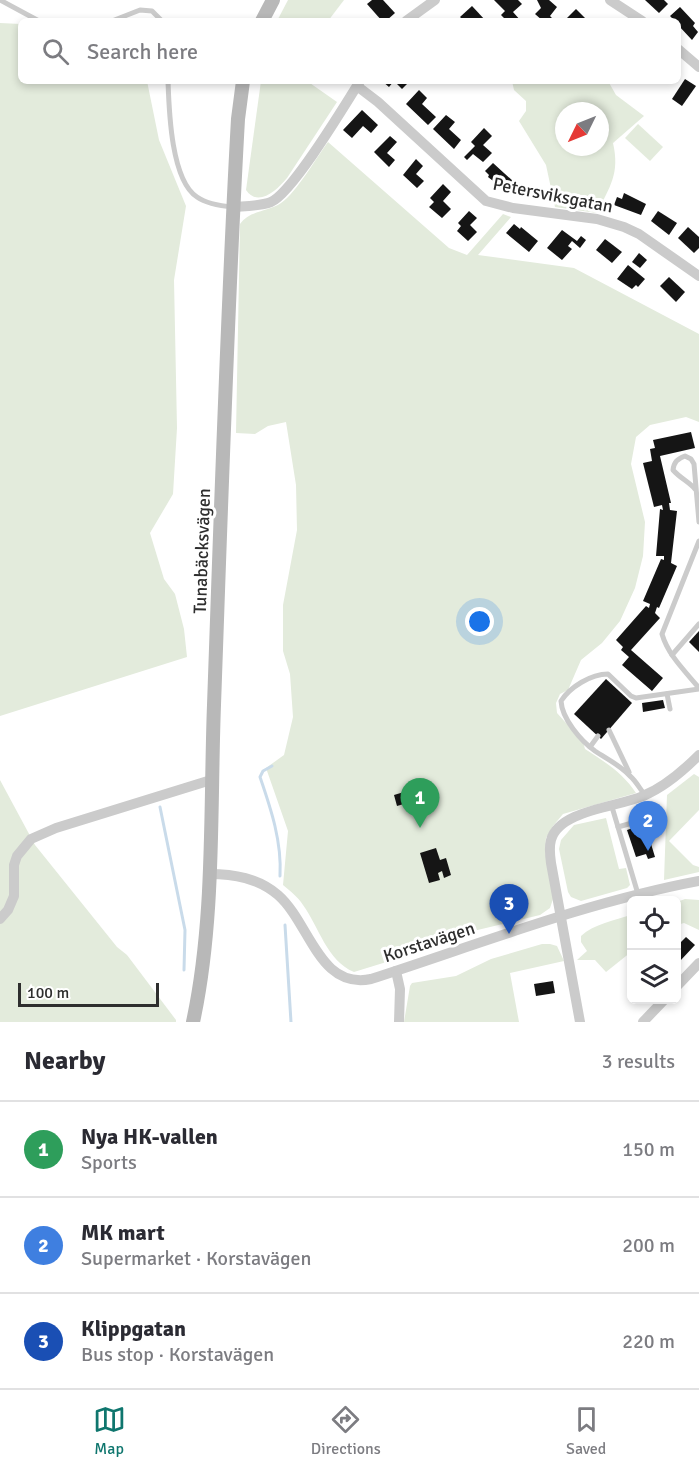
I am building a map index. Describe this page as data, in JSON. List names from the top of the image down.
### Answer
{
  "streets": {
    "street": ["Petersviksgatan", "Tunabäcksvägen", "Korstavägen"]
  },
  "crossings": [
    ["Tunabäcksvägen", "Korstavägen"]
  ],
  "scale_bar": "100 m",
  "north": "bottom left",
  "page": {
    "search": "Search here",
    "pins": ["1", "2", "3"],
    "scale": "100 m",
    "heading": ["Nearby", "3 results"],
    "list": [
      {
        "mark": "1",
        "name": "Nya HK-vallen",
        "note": "Sports",
        "value": "150 m"
      },
      {
        "mark": "2",
        "name": "MK mart",
        "note": "Supermarket · Korstavägen",
        "value": "200 m"
      },
      {
        "mark": "3",
        "name": "Klippgatan",
        "note": "Bus stop · Korstavägen",
        "value": "220 m"
      }
    ],
    "nav": ["Map", "Directions", "Saved"]
  }
}
